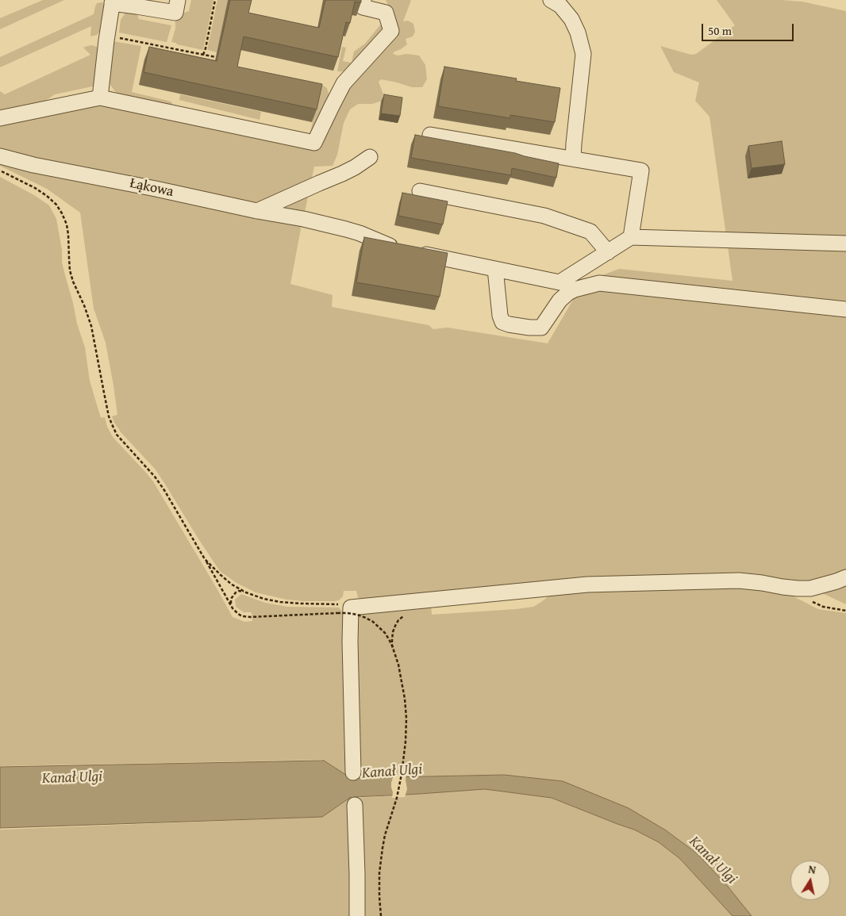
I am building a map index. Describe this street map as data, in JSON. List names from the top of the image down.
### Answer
{
  "streets": {
    "lane": ["Łąkowa"]
  },
  "water": ["Kanał Ulgi"],
  "scale_bar": "50 m",
  "north": "top"
}
